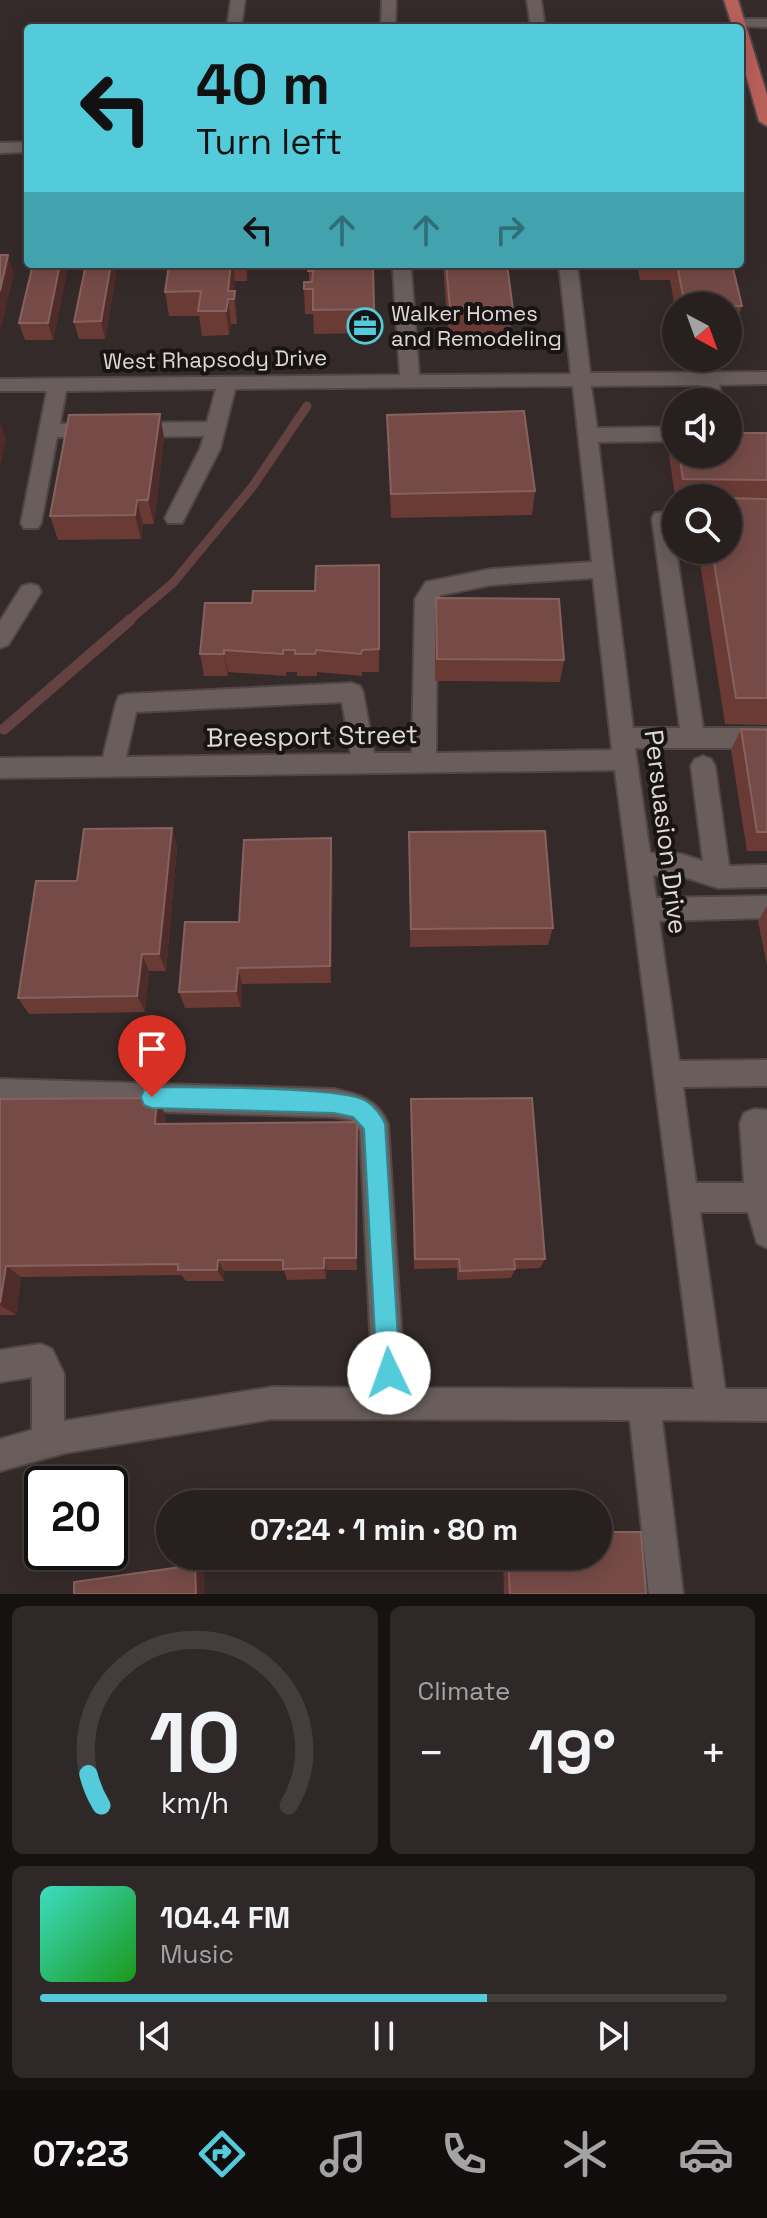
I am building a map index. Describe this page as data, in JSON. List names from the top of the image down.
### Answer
{
  "streets": {
    "street": ["West Rhapsody Drive", "Breesport Street", "Persuasion Drive"]
  },
  "crossings": [
    ["West Rhapsody Drive", "Persuasion Drive"],
    ["Breesport Street", "Persuasion Drive"]
  ],
  "places": {
    "office": ["Walker Homes and Remodeling"]
  },
  "north": "bottom right",
  "page": {
    "turn": ["40 m", "Turn left"],
    "limit": "20",
    "trip": "07:24 · 1 min · 80 m",
    "tile": "Climate",
    "heat": ["−", "19°", "+"],
    "song": ["104.4 FM", "Music"],
    "tabs": "07:23",
    "gauge": ["10", "km/h"]
  }
}
